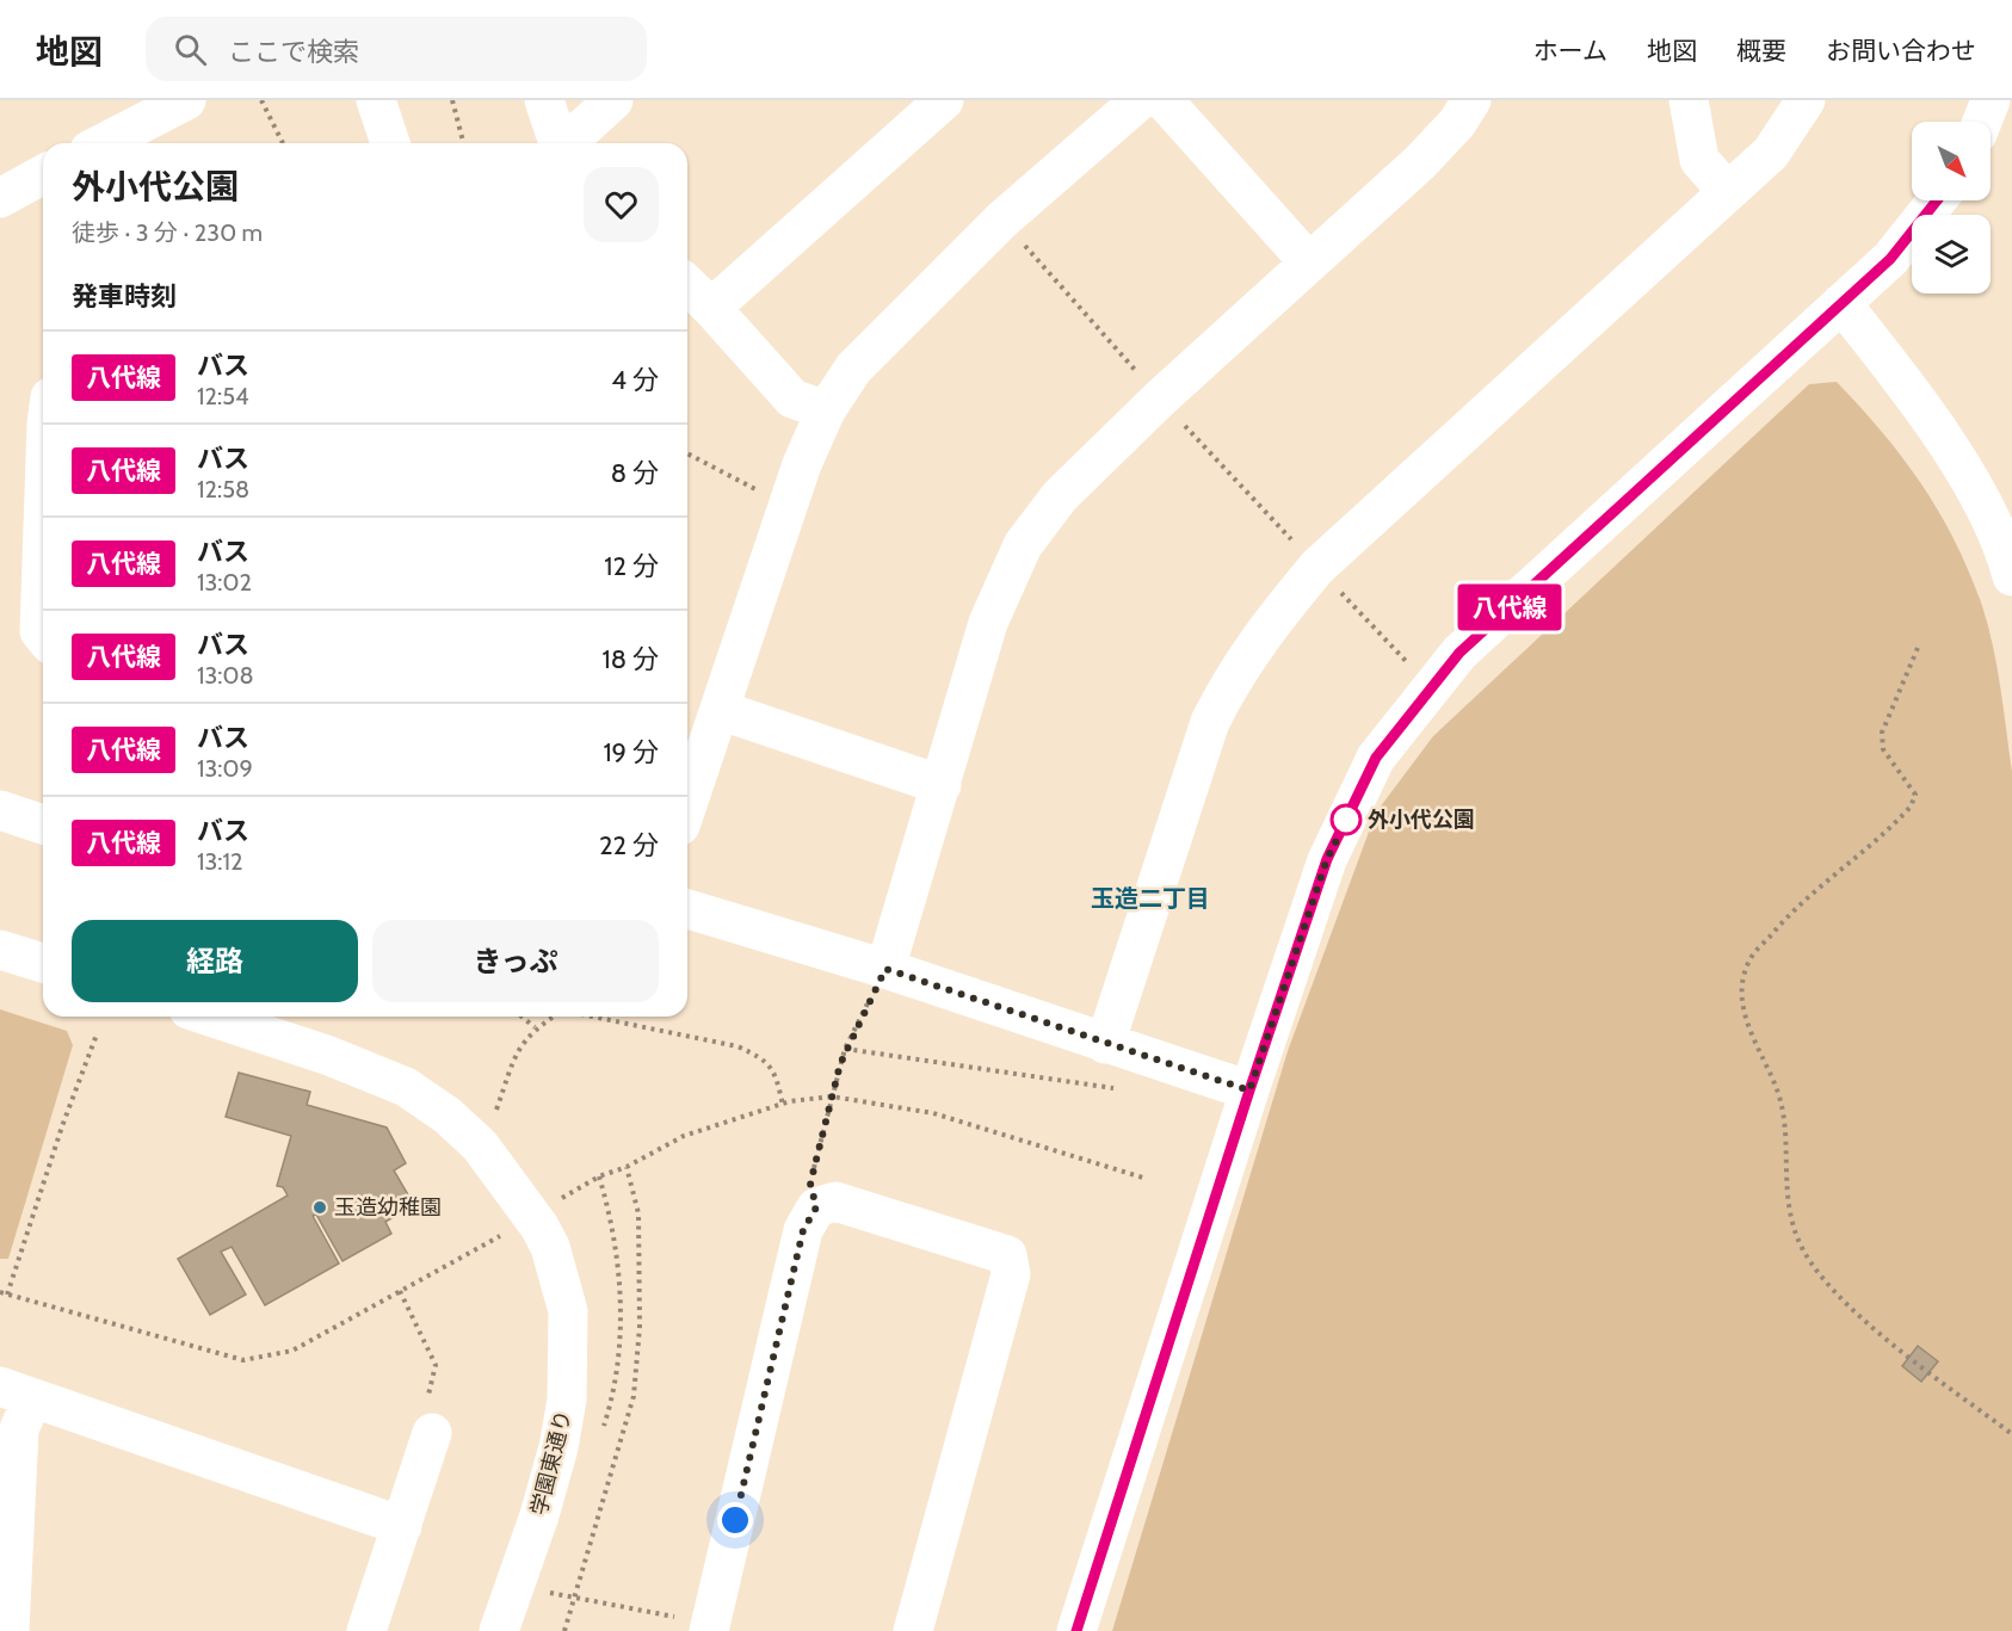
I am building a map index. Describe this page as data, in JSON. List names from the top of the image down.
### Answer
{
  "streets": {
    "street": ["学園東通り"]
  },
  "districts": ["玉造二丁目"],
  "places": ["外小代公園", "玉造幼稚園"],
  "lines": ["bus line 八代線"],
  "north": "bottom right",
  "page": {
    "header": "地図",
    "search": "ここで検索",
    "nav": [
      "ホーム",
      "地図",
      "概要",
      "お問い合わせ"
    ],
    "on_map": "八代線",
    "heading": [
      ["外小代公園", "徒歩 · 3 分 · 230 m"],
      "発車時刻"
    ],
    "list": [
      {
        "mark": "八代線",
        "name": "バス",
        "note": "12:54",
        "value": "4 分"
      },
      {
        "mark": "八代線",
        "name": "バス",
        "note": "12:58",
        "value": "8 分"
      },
      {
        "mark": "八代線",
        "name": "バス",
        "note": "13:02",
        "value": "12 分"
      },
      {
        "mark": "八代線",
        "name": "バス",
        "note": "13:08",
        "value": "18 分"
      },
      {
        "mark": "八代線",
        "name": "バス",
        "note": "13:09",
        "value": "19 分"
      },
      {
        "mark": "八代線",
        "name": "バス",
        "note": "13:12",
        "value": "22 分"
      }
    ],
    "buttons": ["経路", "きっぷ"]
  }
}
